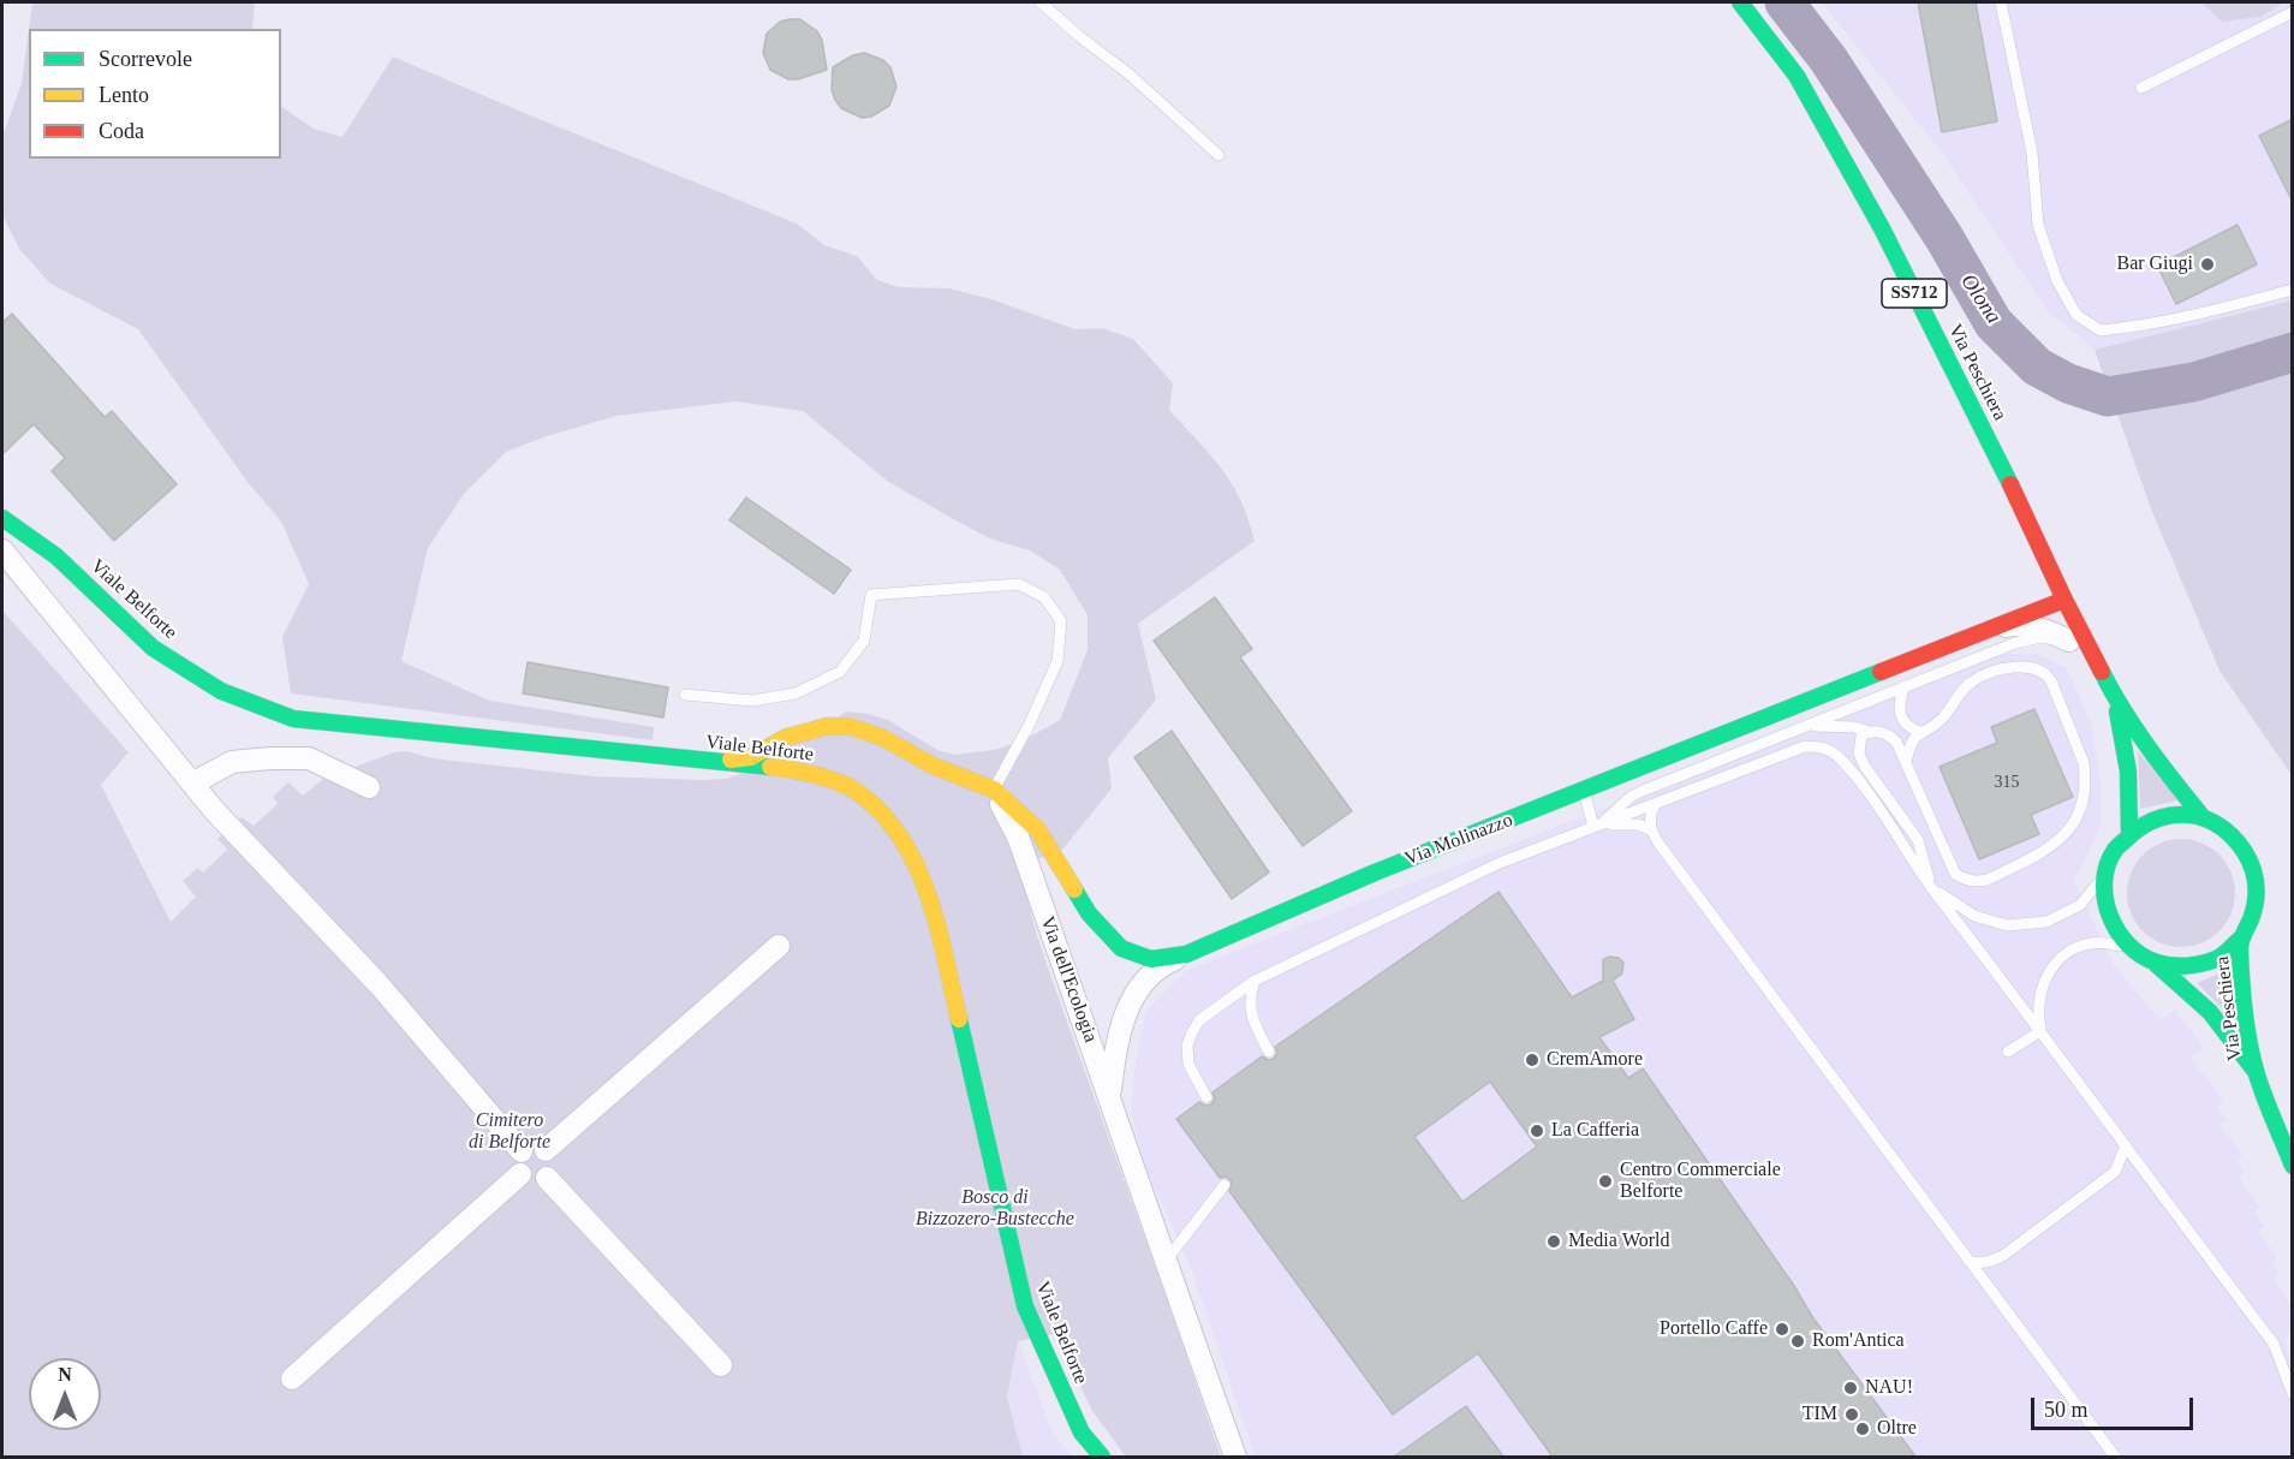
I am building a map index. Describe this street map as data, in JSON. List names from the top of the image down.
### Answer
{
  "streets": {
    "main road": [
      "SS712",
      "Via Peschiera",
      "Viale Belforte",
      "Via Molinazzo"
    ],
    "street": ["Via dell'Ecologia"]
  },
  "crossings": [
    ["Via Peschiera", "Via Molinazzo"],
    ["Via Molinazzo", "Via dell'Ecologia"]
  ],
  "water": ["Olona"],
  "parks": ["Cimitero di Belforte", "Bosco di Bizzozero-Bustecche"],
  "places": [
    "Bar Giugi",
    "CremAmore",
    "La Cafferia",
    "Centro Commerciale Belforte",
    "Media World",
    "Portello Caffe",
    "Rom'Antica",
    "NAU!",
    "TIM",
    "Oltre"
  ],
  "house_numbers": ["315"],
  "legend": ["Scorrevole", "Lento", "Coda"],
  "scale_bar": "50 m",
  "north": "top"
}
